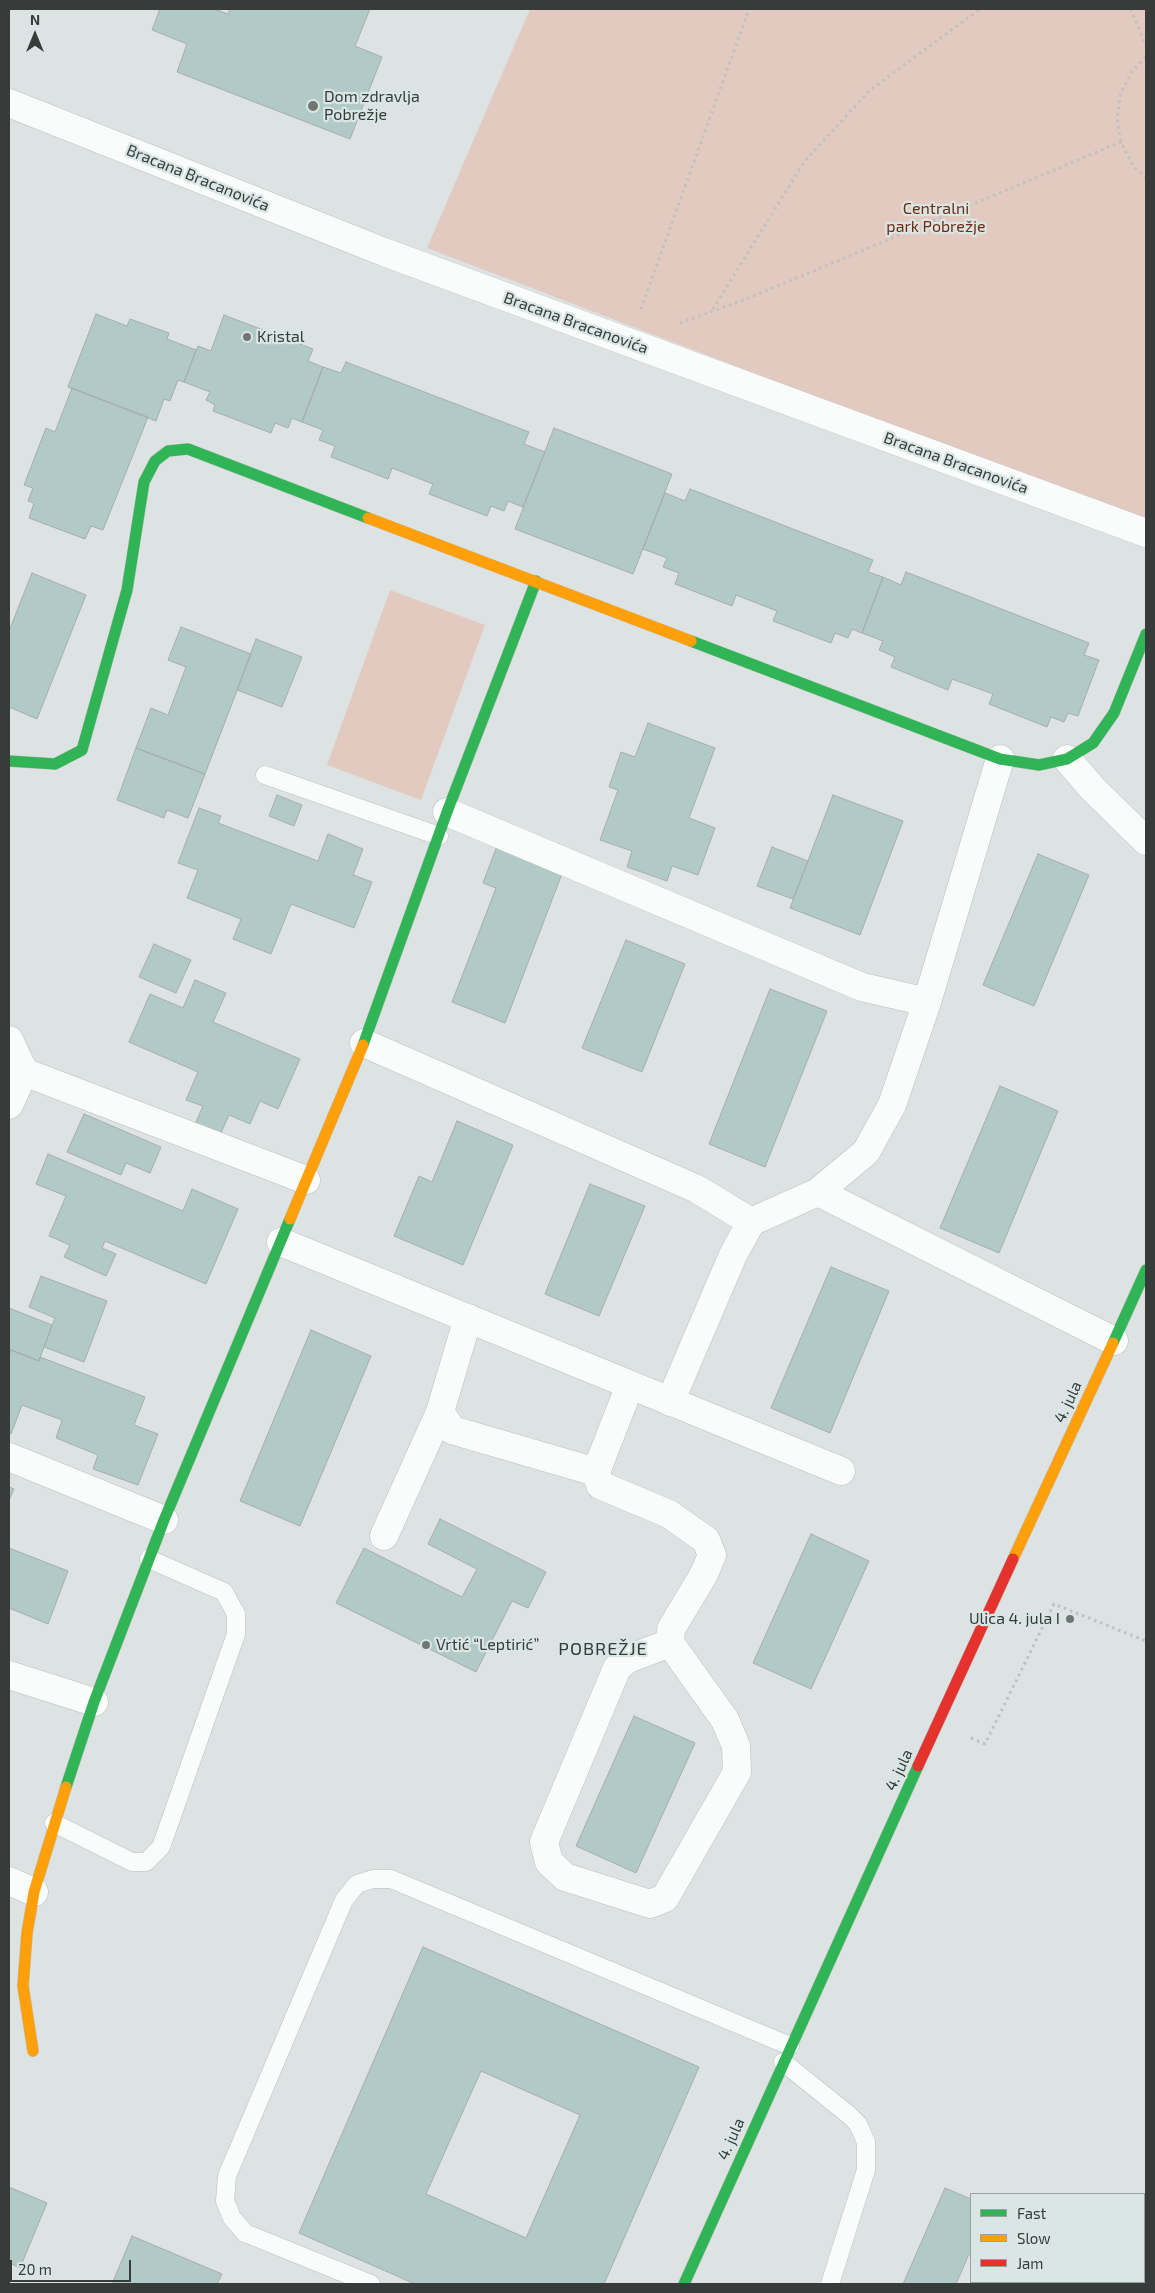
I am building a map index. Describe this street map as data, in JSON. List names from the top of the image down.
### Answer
{
  "streets": {
    "street": ["Bracana Bracanovića", "4. jula"]
  },
  "districts": ["POBREŽJE"],
  "parks": ["Centralni park Pobrežje"],
  "places": [
    "Dom zdravlja Pobrežje",
    "Kristal",
    "Ulica 4. jula I",
    "Vrtić “Leptirić”"
  ],
  "legend": ["Fast", "Slow", "Jam"],
  "scale_bar": "20 m",
  "north": "top"
}
